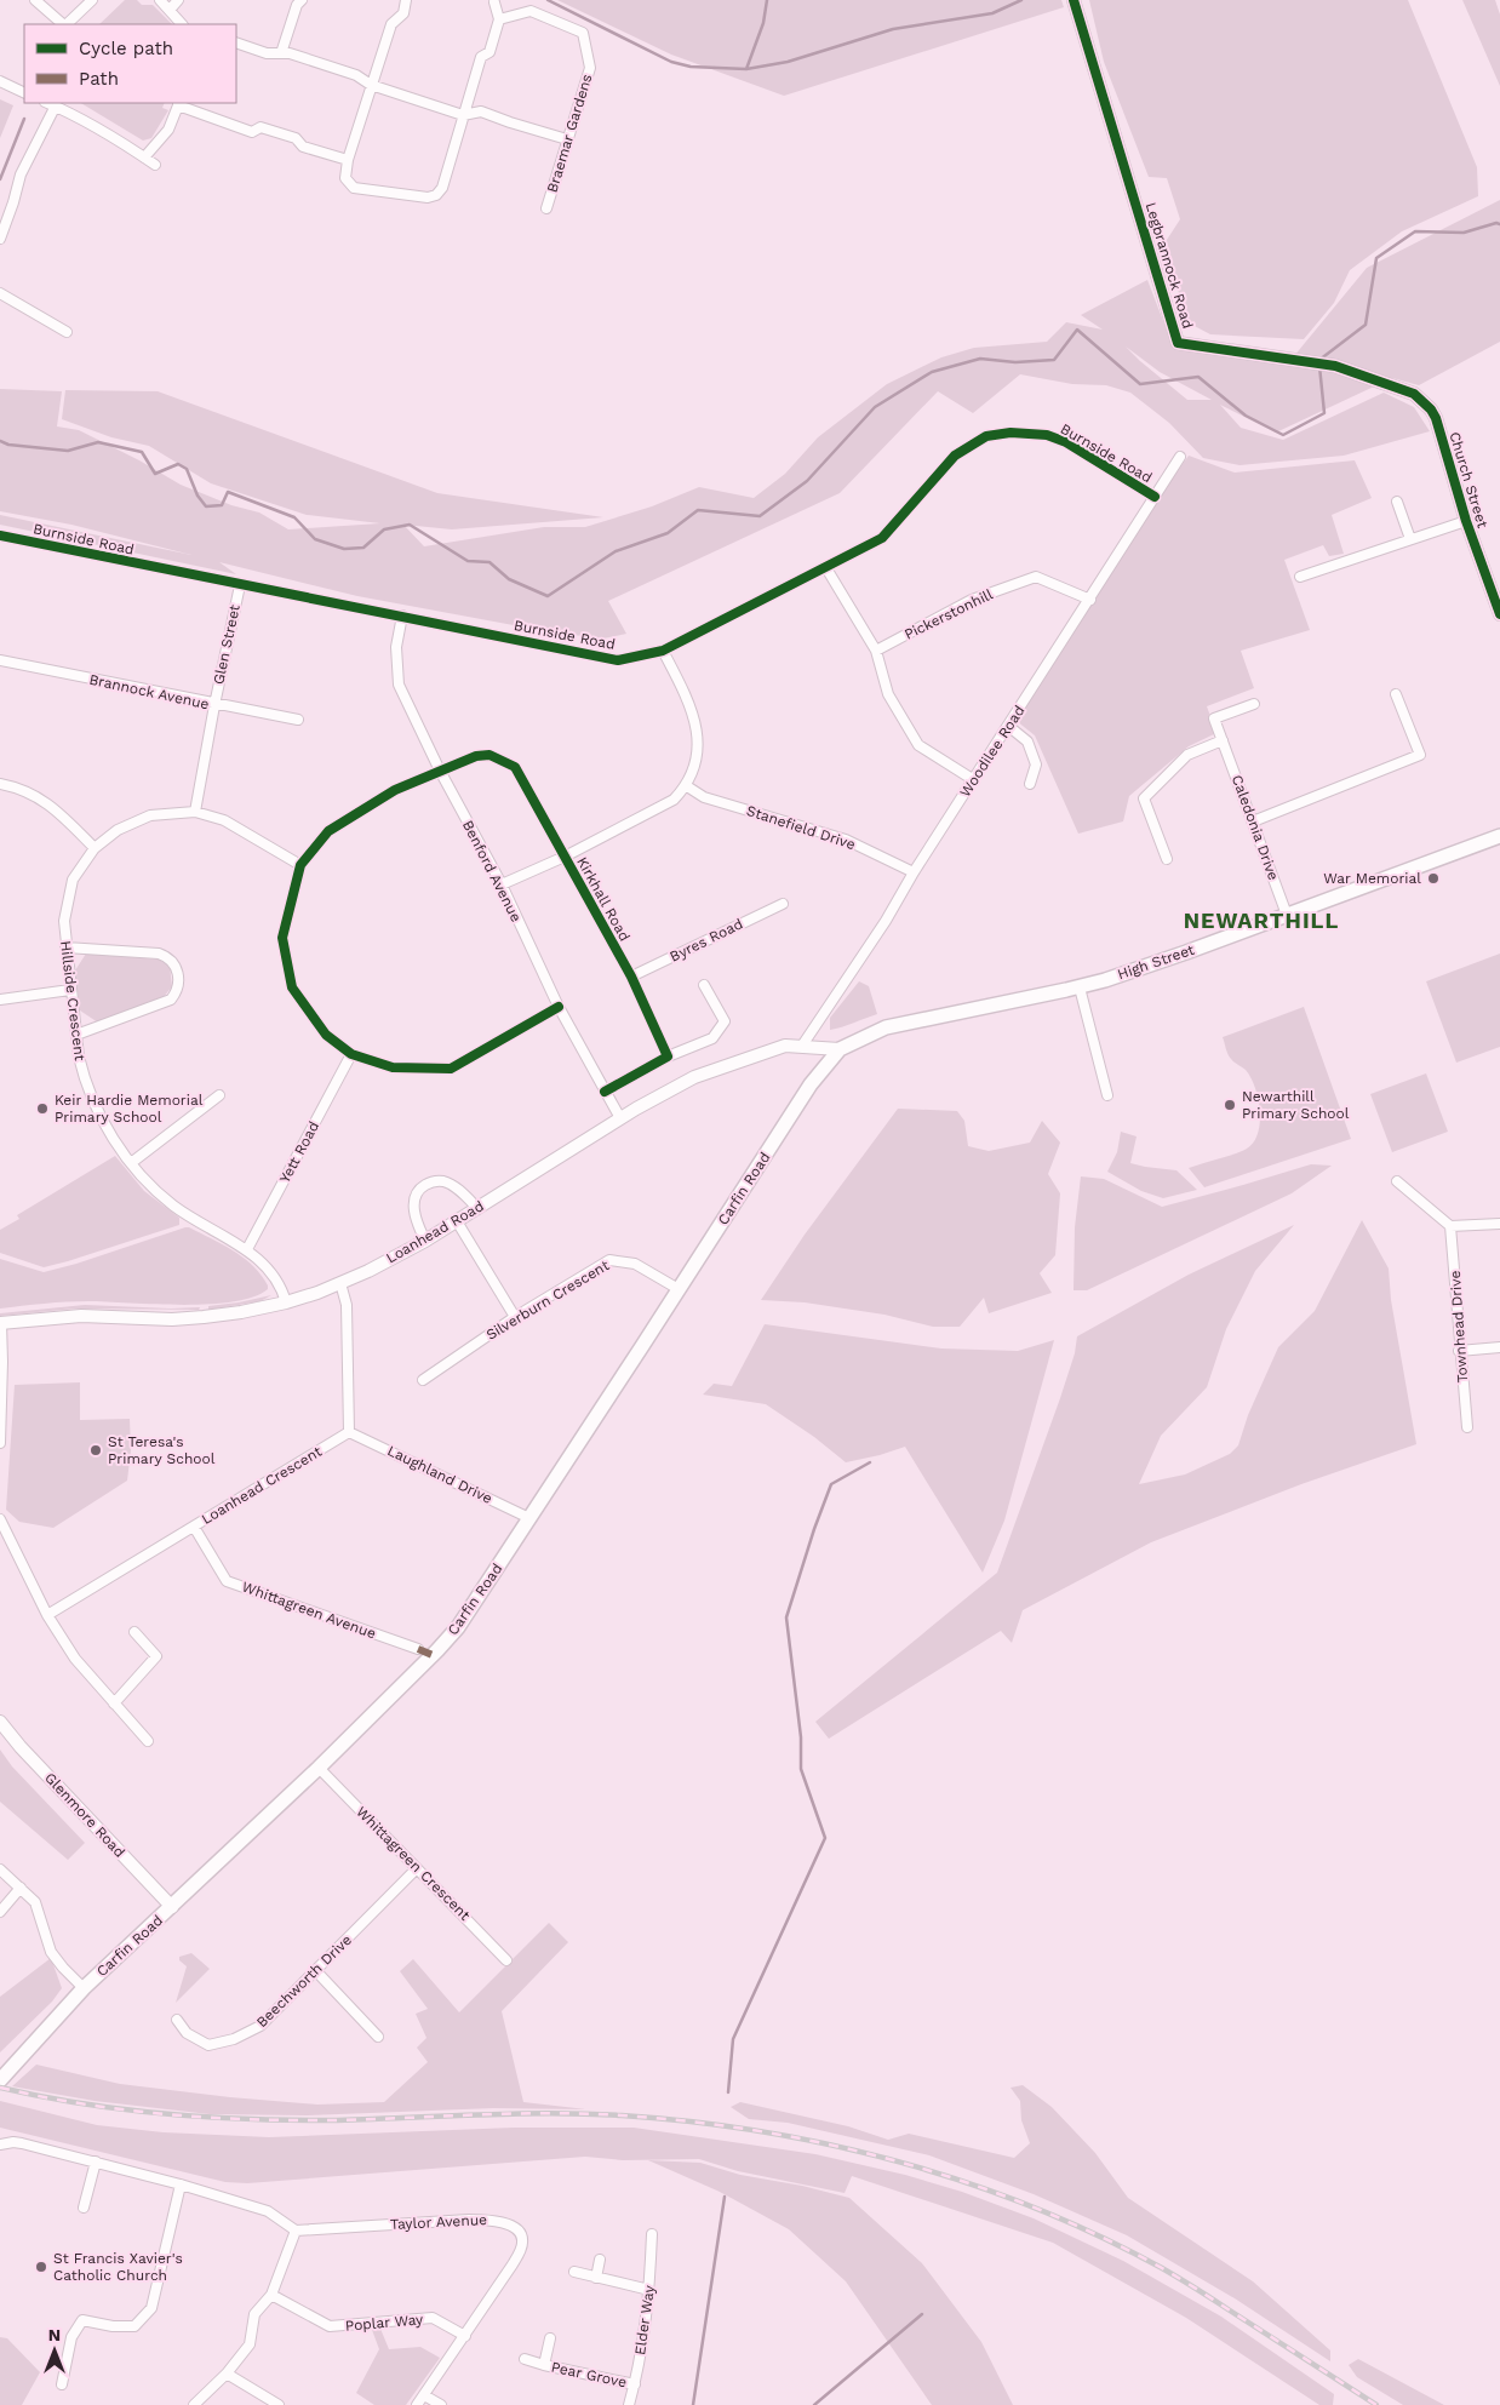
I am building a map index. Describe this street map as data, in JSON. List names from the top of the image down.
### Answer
{
  "streets": {
    "main road": ["High Street", "Carfin Road"],
    "street": [
      "Braemar Gardens",
      "Legbrannock Road",
      "Burnside Road",
      "Church Street",
      "Pickerstonhill",
      "Glen Street",
      "Brannock Avenue",
      "Woodilee Road",
      "Stanefield Drive",
      "Caledonia Drive",
      "Benford Avenue",
      "Kirkhall Road",
      "Byres Road",
      "Hillside Crescent",
      "Yett Road",
      "Loanhead Road",
      "Silverburn Crescent",
      "Townhead Drive",
      "Laughland Drive",
      "Loanhead Crescent",
      "Whittagreen Avenue",
      "Glenmore Road",
      "Whittagreen Crescent",
      "Beechworth Drive",
      "Taylor Avenue",
      "Elder Way",
      "Poplar Way",
      "Pear Grove"
    ]
  },
  "crossings": [
    ["Legbrannock Road", "Church Street"],
    ["Burnside Road", "Glen Street"],
    ["Burnside Road", "Woodilee Road"],
    ["Burnside Road", "Benford Avenue"],
    ["Pickerstonhill", "Woodilee Road"],
    ["Glen Street", "Brannock Avenue"],
    ["Glen Street", "Hillside Crescent"],
    ["Woodilee Road", "Stanefield Drive"],
    ["Woodilee Road", "Loanhead Road"],
    ["Caledonia Drive", "High Street"],
    ["Benford Avenue", "Kirkhall Road"],
    ["Benford Avenue", "Loanhead Road"],
    ["Kirkhall Road", "Byres Road"],
    ["Kirkhall Road", "Hillside Crescent"],
    ["High Street", "Carfin Road"],
    ["High Street", "Loanhead Road"],
    ["Hillside Crescent", "Yett Road"],
    ["Hillside Crescent", "Loanhead Road"],
    ["Carfin Road", "Loanhead Road"],
    ["Carfin Road", "Silverburn Crescent"],
    ["Carfin Road", "Laughland Drive"],
    ["Carfin Road", "Glenmore Road"],
    ["Carfin Road", "Whittagreen Crescent"],
    ["Laughland Drive", "Loanhead Crescent"],
    ["Loanhead Crescent", "Whittagreen Avenue"],
    ["Whittagreen Crescent", "Beechworth Drive"],
    ["Taylor Avenue", "Poplar Way"],
    ["Elder Way", "Pear Grove"]
  ],
  "districts": ["NEWARTHILL"],
  "places": [
    "War Memorial",
    "Newarthill Primary School",
    "Keir Hardie Memorial Primary School",
    "St Teresa's Primary School",
    "St Francis Xavier's Catholic Church"
  ],
  "legend": ["Cycle path", "Path"],
  "north": "top"
}
